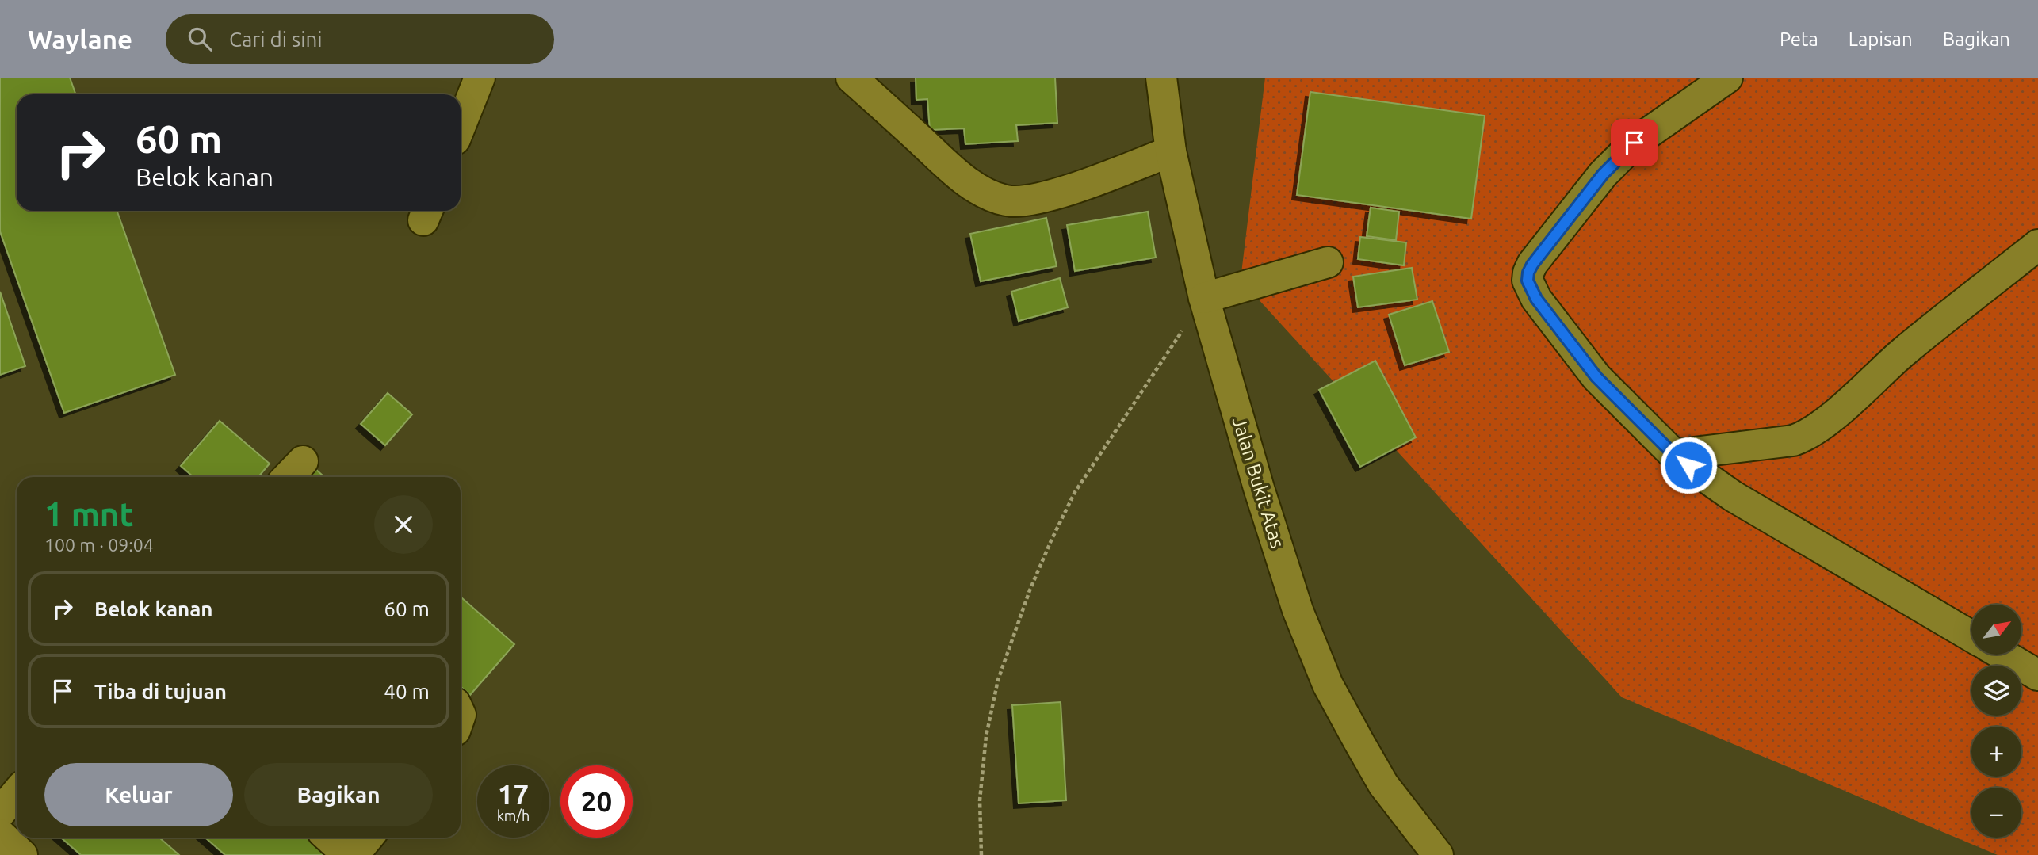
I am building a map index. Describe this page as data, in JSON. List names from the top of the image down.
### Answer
{
  "streets": {
    "street": ["Jalan Bukit Atas"]
  },
  "north": "top right",
  "page": {
    "header": "Waylane",
    "search": "Cari di sini",
    "nav": ["Peta", "Lapisan", "Bagikan"],
    "turn": ["60 m", "Belok kanan"],
    "heading": ["1 mnt", "100 m · 09:04"],
    "list": [
      {
        "name": "Belok kanan",
        "value": "60 m"
      },
      {
        "name": "Tiba di tujuan",
        "value": "40 m"
      }
    ],
    "map_buttons": ["+", "−"],
    "buttons": ["Keluar", "Bagikan"],
    "speed": "17 km/h",
    "limit": "20"
  }
}
